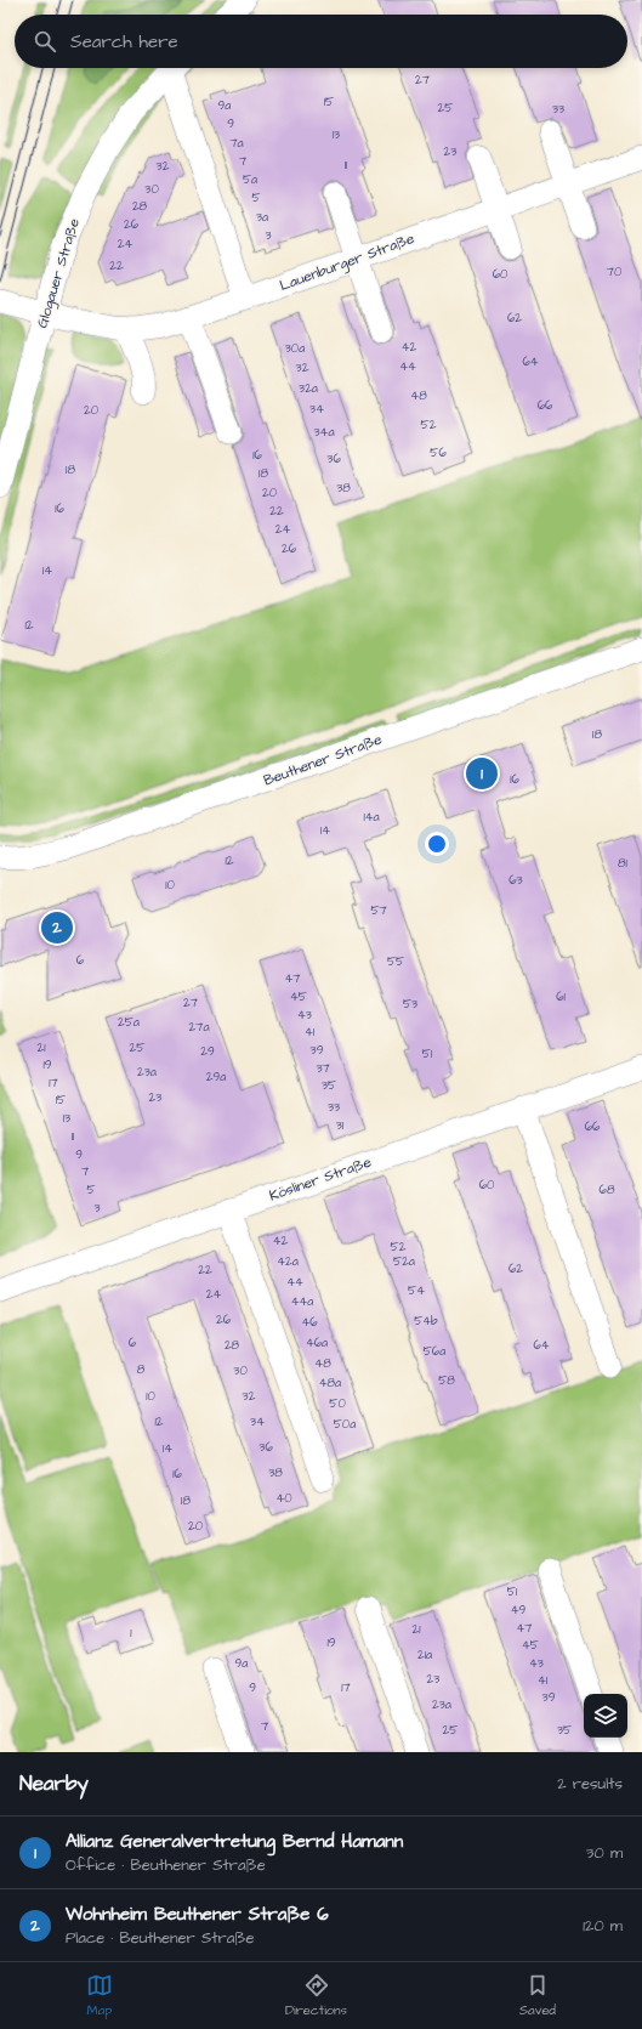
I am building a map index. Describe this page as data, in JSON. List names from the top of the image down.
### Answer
{
  "streets": {
    "street": [
      "Lauenburger Straße",
      "Glogauer Straße",
      "Beuthener Straße",
      "Kösliner Straße"
    ]
  },
  "crossings": [
    ["Lauenburger Straße", "Glogauer Straße"]
  ],
  "house_numbers": [
    "27",
    "15",
    "9a",
    "25",
    "33",
    "9",
    "13",
    "7a",
    "23",
    "7",
    "11",
    "32",
    "5a",
    "30",
    "5",
    "28",
    "3a",
    "26",
    "3",
    "24",
    "22",
    "70",
    "60",
    "62",
    "42",
    "30a",
    "64",
    "44",
    "32",
    "32a",
    "48",
    "66",
    "34",
    "20",
    "52",
    "34a",
    "56",
    "16",
    "36",
    "18",
    "18",
    "38",
    "20",
    "16",
    "22",
    "24",
    "26",
    "14",
    "12",
    "18",
    "16",
    "14a",
    "14",
    "12",
    "81",
    "63",
    "10",
    "57",
    "6",
    "55",
    "47",
    "45",
    "61",
    "27",
    "53",
    "43",
    "25a",
    "27a",
    "41",
    "21",
    "25",
    "39",
    "29",
    "51",
    "19",
    "37",
    "23a",
    "29a",
    "17",
    "35",
    "23",
    "15",
    "33",
    "13",
    "31",
    "66",
    "11",
    "9",
    "7",
    "60",
    "5",
    "68",
    "3",
    "42",
    "52",
    "42a",
    "52a",
    "62",
    "22",
    "44",
    "54",
    "24",
    "44a",
    "26",
    "54b",
    "46",
    "6",
    "46a",
    "28",
    "64",
    "56a",
    "48",
    "8",
    "30",
    "58",
    "48a",
    "10",
    "32",
    "50",
    "12",
    "34",
    "50a",
    "36",
    "14",
    "38",
    "16",
    "40",
    "18",
    "20",
    "51",
    "49",
    "47",
    "21",
    "1",
    "19",
    "45",
    "21a",
    "9a",
    "43",
    "23",
    "41",
    "9",
    "17",
    "39",
    "23a",
    "7",
    "25",
    "35"
  ],
  "page": {
    "search": "Search here",
    "pins": ["1", "2"],
    "heading": ["Nearby", "2 results"],
    "list": [
      {
        "mark": "1",
        "name": "Allianz Generalvertretung Bernd Hamann",
        "note": "Office · Beuthener Straße",
        "value": "30 m"
      },
      {
        "mark": "2",
        "name": "Wohnheim Beuthener Straße 6",
        "note": "Place · Beuthener Straße",
        "value": "120 m"
      }
    ],
    "nav": ["Map", "Directions", "Saved"]
  }
}
